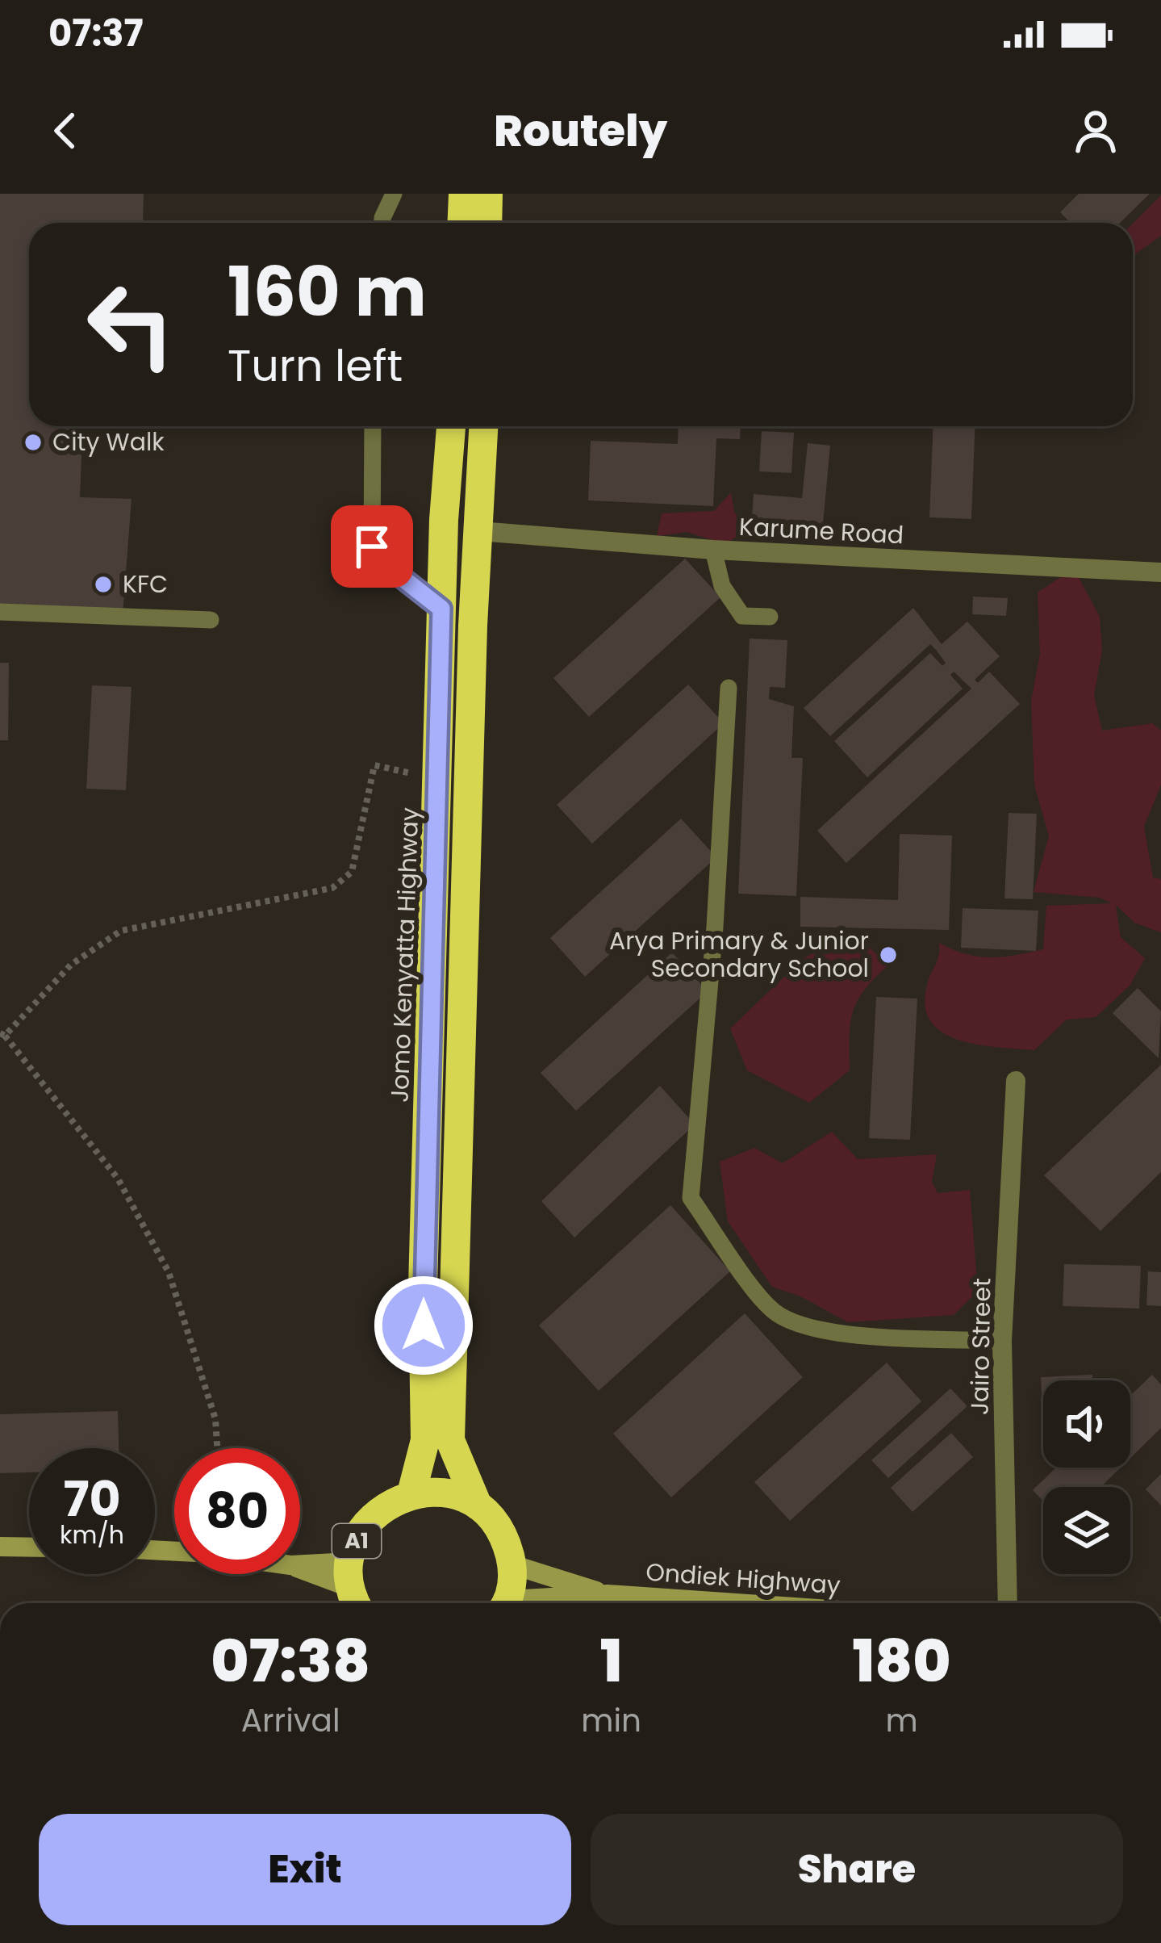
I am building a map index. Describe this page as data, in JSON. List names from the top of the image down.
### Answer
{
  "streets": {
    "highway": ["Jomo Kenyatta Highway", "A1"],
    "main road": ["Ondiek Highway"],
    "street": ["Karume Road", "Jairo Street"]
  },
  "crossings": [
    ["Jomo Kenyatta Highway", "A1"]
  ],
  "places": ["City Walk", "KFC", "Arya Primary & Junior Secondary School"],
  "page": {
    "status": "07:37",
    "header": "Routely",
    "turn": ["160 m", "Turn left"],
    "speed": "70 km/h",
    "limit": "80",
    "eta": [
      "07:38",
      "Arrival",
      "1",
      "min",
      "180",
      "m"
    ],
    "buttons": ["Exit", "Share"]
  }
}
